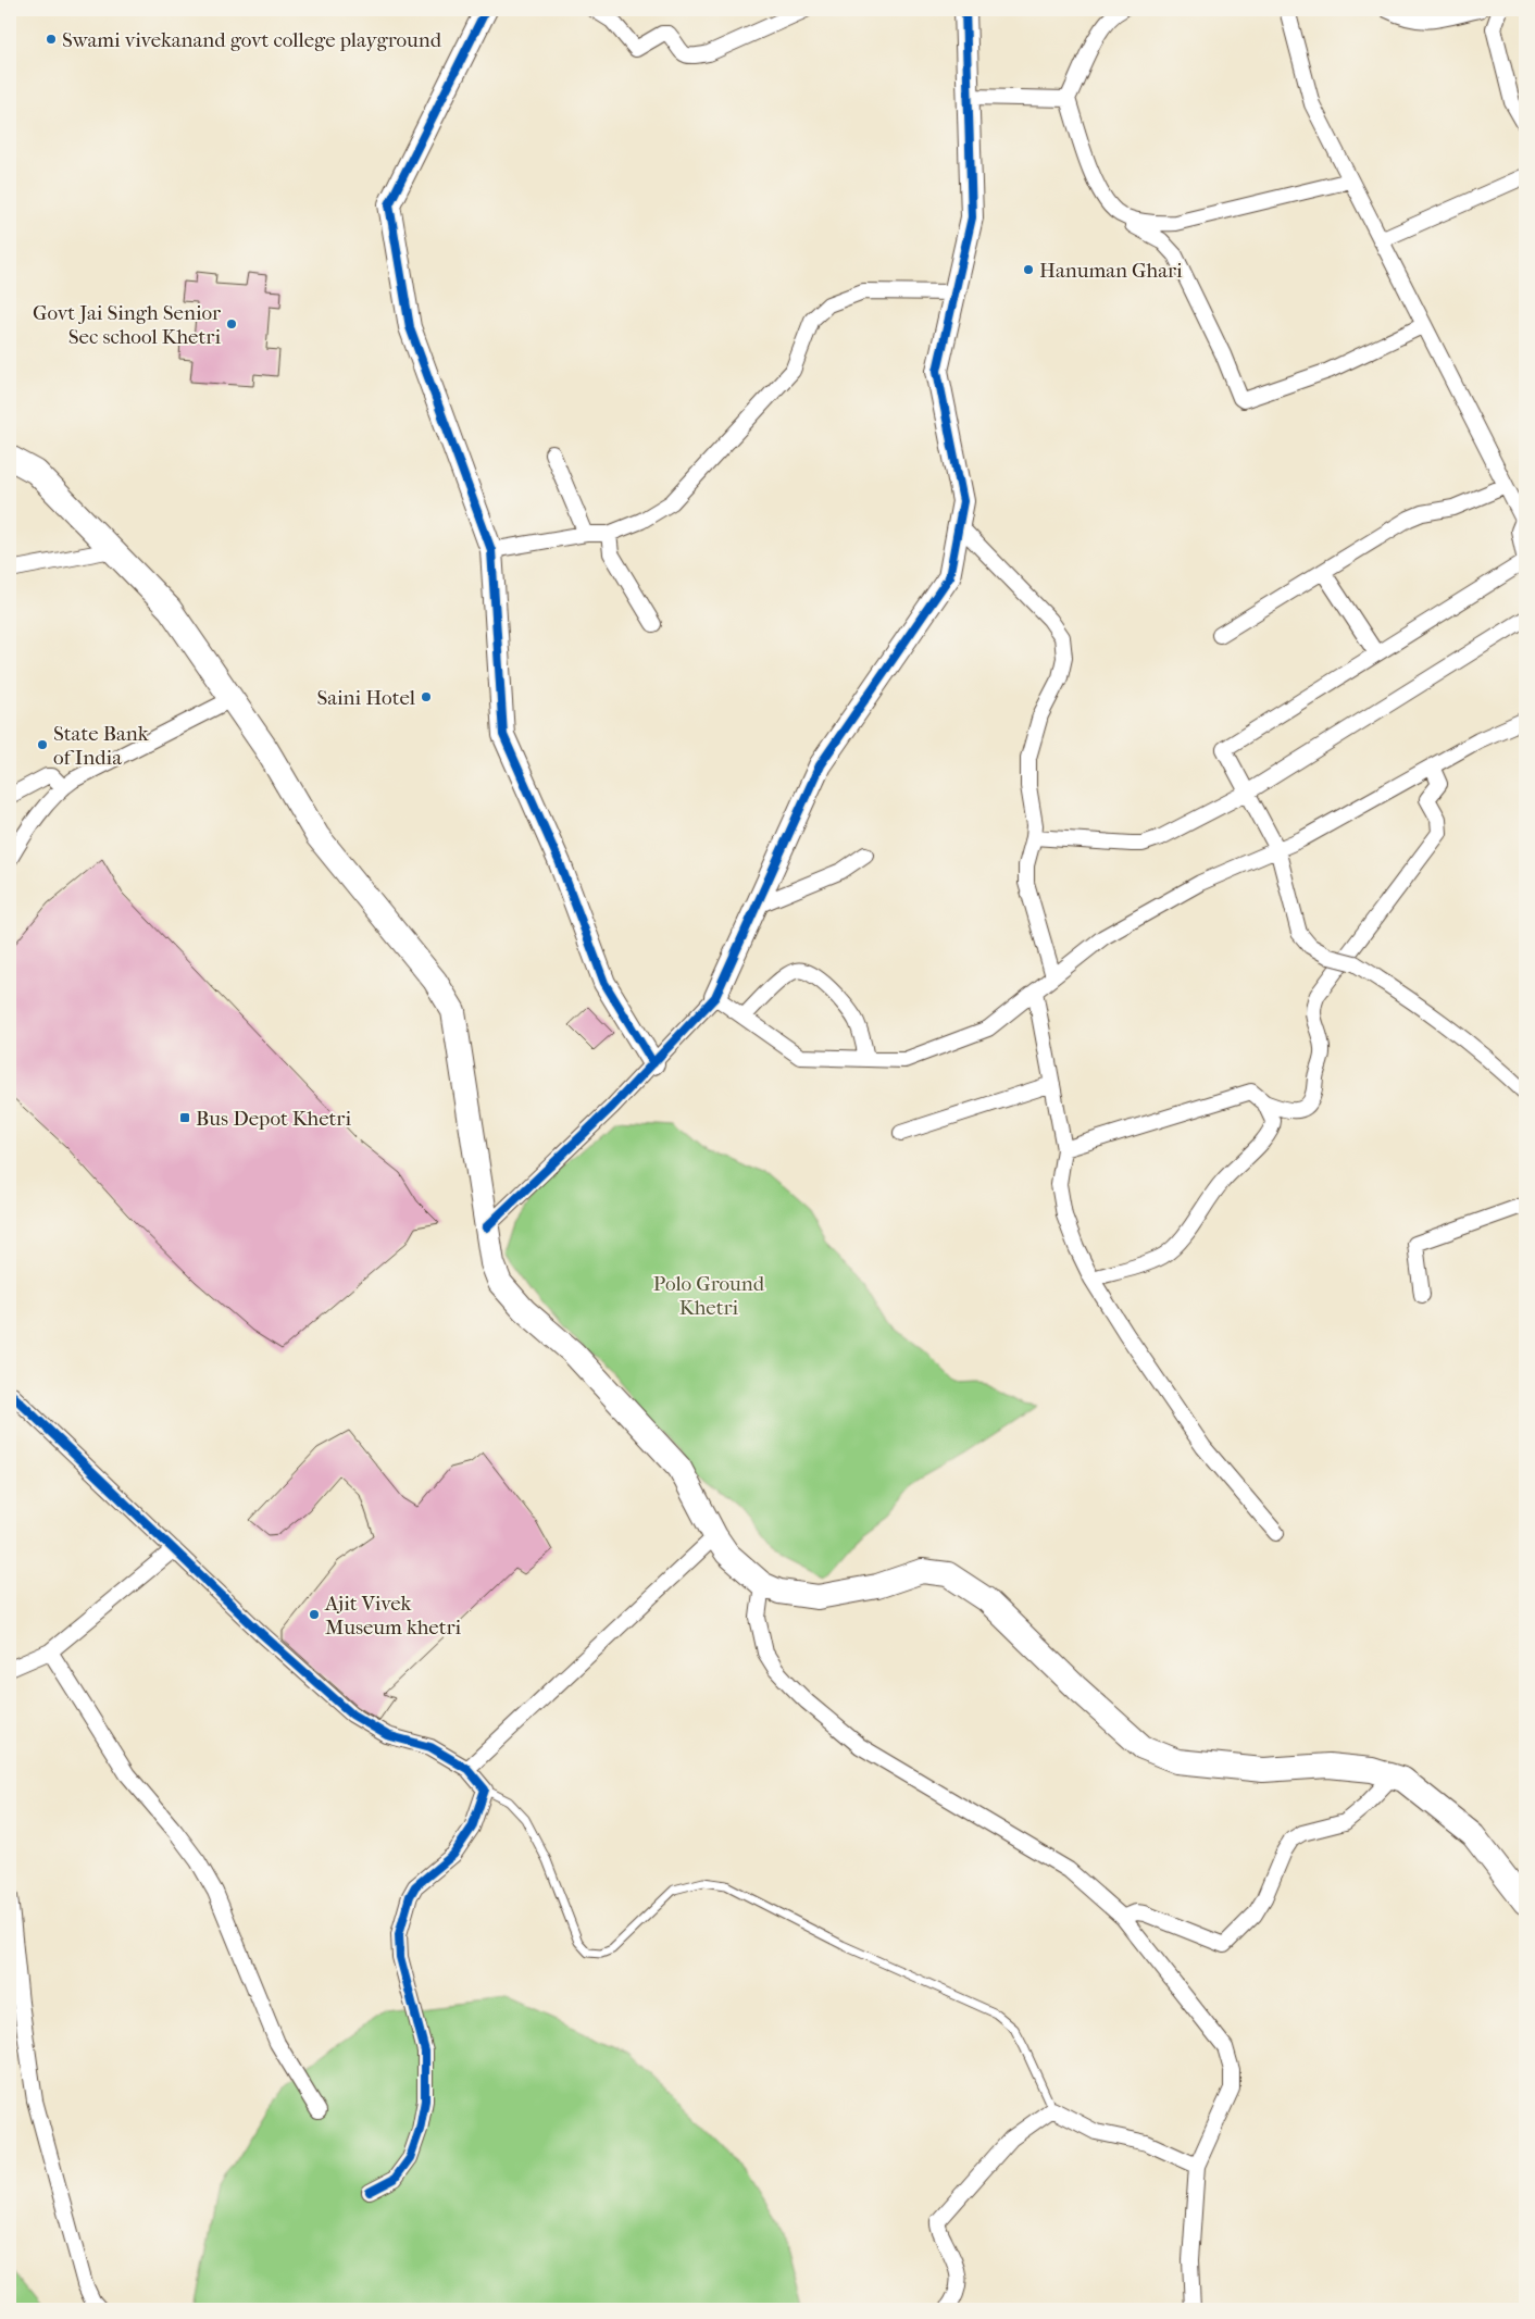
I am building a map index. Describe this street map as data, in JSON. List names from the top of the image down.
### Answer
{
  "parks": ["Polo Ground Khetri"],
  "places": {
    "other": [
      "Swami vivekanand govt college playground",
      "Hanuman Ghari",
      "Govt Jai Singh Senior Sec school Khetri",
      "Saini Hotel",
      "State Bank of India",
      "Ajit Vivek Museum khetri"
    ],
    "transit": ["Bus Depot Khetri"]
  }
}
